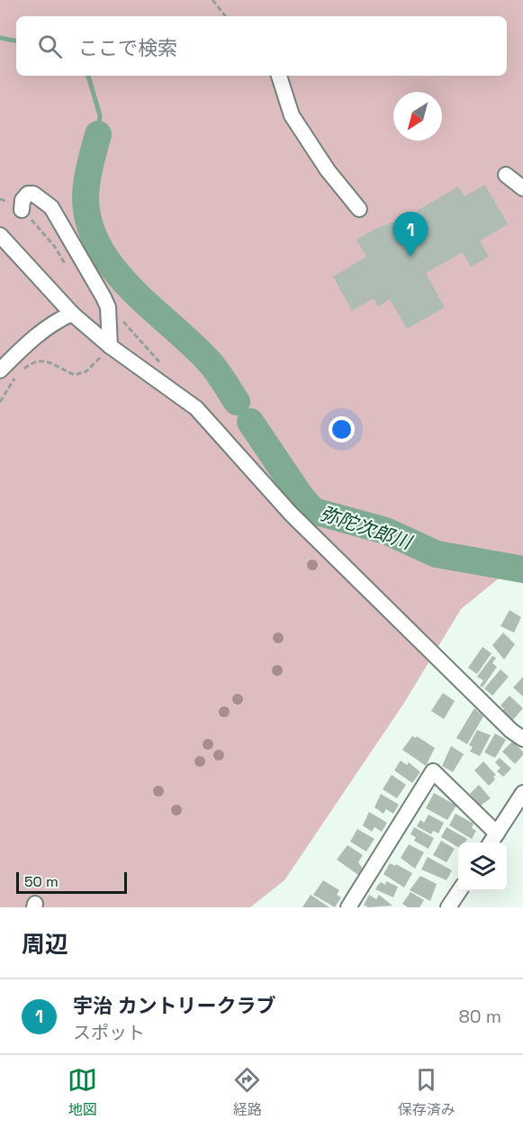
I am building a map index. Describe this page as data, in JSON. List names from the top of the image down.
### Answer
{
  "water": ["弥陀次郎川"],
  "scale_bar": "50 m",
  "north": "bottom left",
  "page": {
    "search": "ここで検索",
    "pins": "1",
    "scale": "50 m",
    "heading": "周辺",
    "list": [
      {
        "mark": "1",
        "name": "宇治 カントリークラブ",
        "note": "スポット",
        "value": "80 m"
      }
    ],
    "nav": ["地図", "経路", "保存済み"]
  }
}
